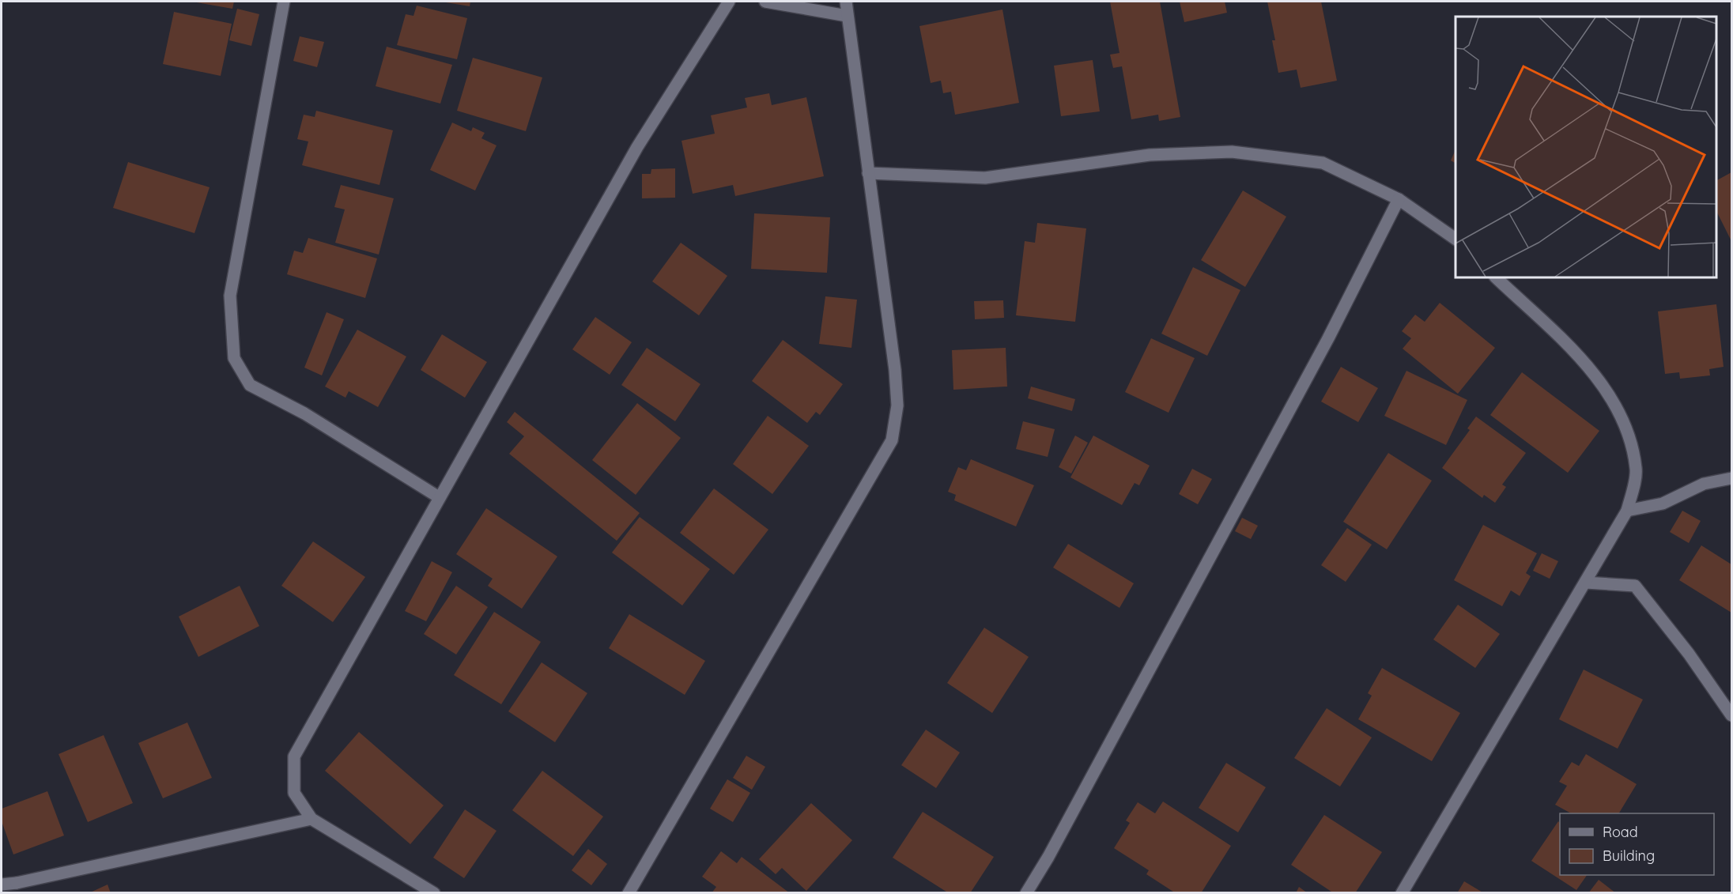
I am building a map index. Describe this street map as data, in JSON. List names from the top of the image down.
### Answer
{
  "legend": ["Road", "Building"]
}
